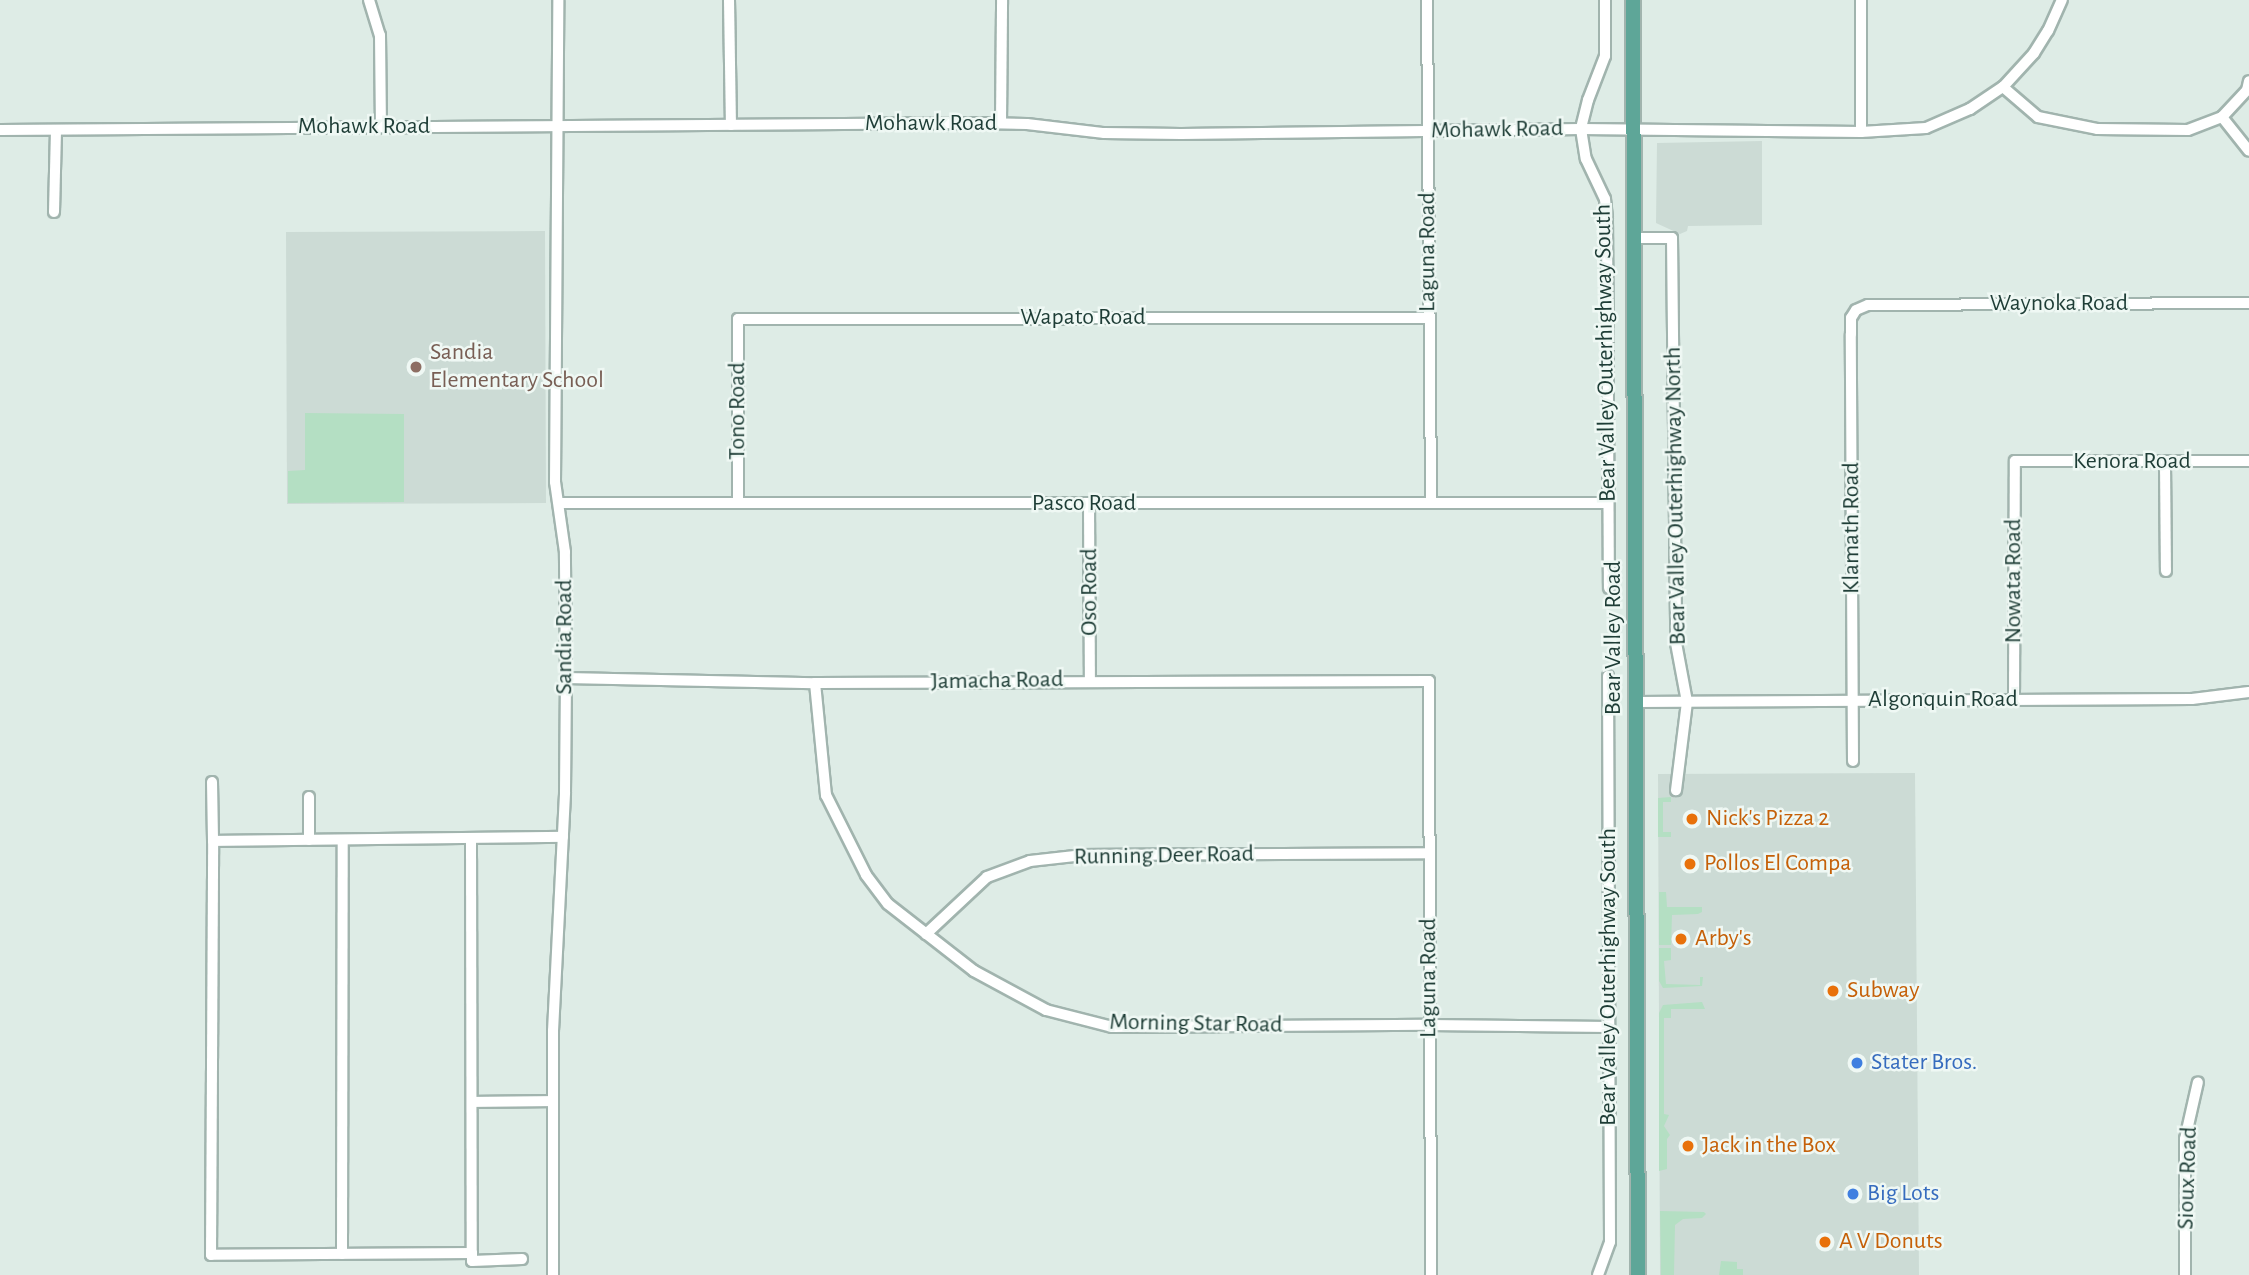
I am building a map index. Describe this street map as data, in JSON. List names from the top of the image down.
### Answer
{
  "streets": {
    "main road": ["Bear Valley Road"],
    "street": [
      "Mohawk Road",
      "Laguna Road",
      "Waynoka Road",
      "Wapato Road",
      "Bear Valley Outerhighway South",
      "Tono Road",
      "Kenora Road",
      "Bear Valley Outerhighway North",
      "Pasco Road",
      "Klamath Road",
      "Nowata Road",
      "Oso Road",
      "Sandia Road",
      "Jamacha Road",
      "Algonquin Road",
      "Running Deer Road",
      "Morning Star Road",
      "Sioux Road"
    ]
  },
  "crossings": [
    ["Mohawk Road", "Laguna Road"],
    ["Mohawk Road", "Bear Valley Outerhighway South"],
    ["Mohawk Road", "Sandia Road"],
    ["Mohawk Road", "Bear Valley Road"],
    ["Laguna Road", "Wapato Road"],
    ["Laguna Road", "Pasco Road"],
    ["Laguna Road", "Jamacha Road"],
    ["Laguna Road", "Running Deer Road"],
    ["Laguna Road", "Morning Star Road"],
    ["Waynoka Road", "Klamath Road"],
    ["Wapato Road", "Tono Road"],
    ["Bear Valley Outerhighway South", "Pasco Road"],
    ["Bear Valley Outerhighway South", "Morning Star Road"],
    ["Tono Road", "Pasco Road"],
    ["Kenora Road", "Nowata Road"],
    ["Bear Valley Outerhighway North", "Bear Valley Road"],
    ["Bear Valley Outerhighway North", "Algonquin Road"],
    ["Pasco Road", "Oso Road"],
    ["Pasco Road", "Sandia Road"],
    ["Klamath Road", "Algonquin Road"],
    ["Nowata Road", "Algonquin Road"],
    ["Oso Road", "Jamacha Road"],
    ["Sandia Road", "Jamacha Road"],
    ["Bear Valley Road", "Algonquin Road"],
    ["Jamacha Road", "Morning Star Road"],
    ["Running Deer Road", "Morning Star Road"]
  ],
  "places": [
    "Sandia Elementary School",
    "Nick's Pizza 2",
    "Pollos El Compa",
    "Arby's",
    "Subway",
    "Stater Bros.",
    "Jack in the Box",
    "Big Lots",
    "A V Donuts"
  ]
}
